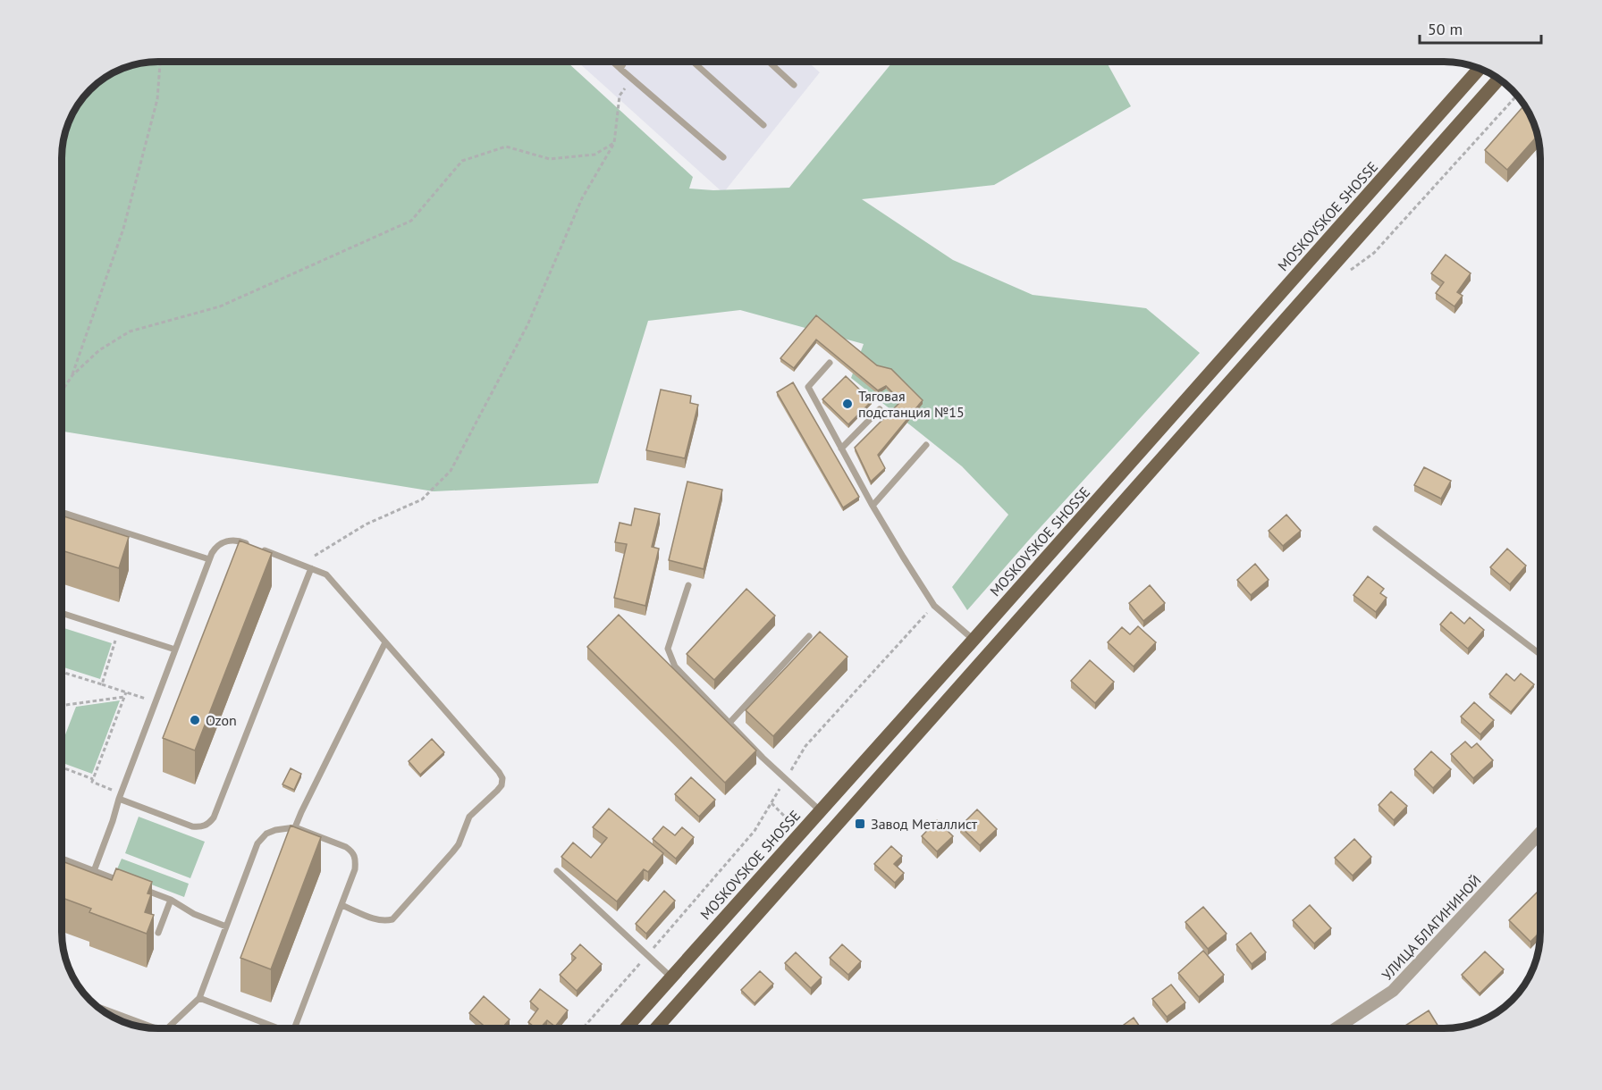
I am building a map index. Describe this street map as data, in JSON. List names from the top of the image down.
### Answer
{
  "streets": {
    "main road": ["MOSKOVSKOE SHOSSE"],
    "street": ["УЛИЦА БЛАГИНИНОЙ"]
  },
  "places": {
    "other": ["Тяговая подстанция №15", "Ozon"],
    "transit": ["Завод Металлист"]
  },
  "scale_bar": "50 m"
}
